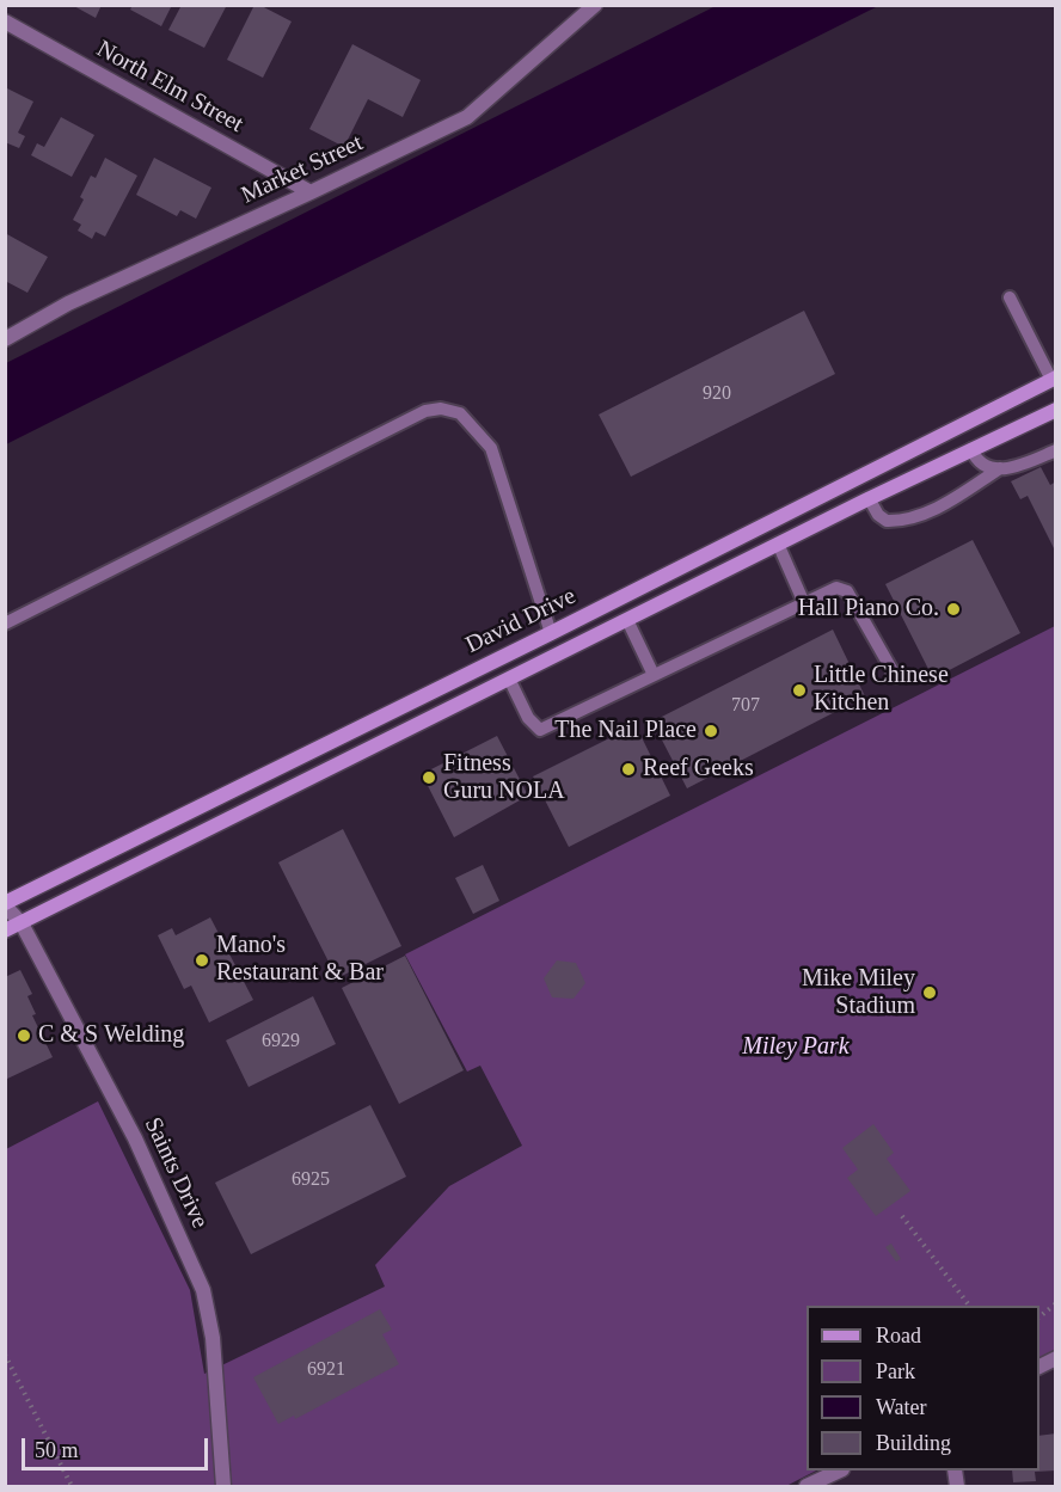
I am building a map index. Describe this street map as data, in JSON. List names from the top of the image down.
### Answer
{
  "streets": {
    "main road": ["David Drive"],
    "street": ["North Elm Street", "Market Street", "Saints Drive"]
  },
  "crossings": [
    ["North Elm Street", "Market Street"],
    ["David Drive", "Saints Drive"]
  ],
  "parks": ["Miley Park"],
  "places": [
    "Hall Piano Co.",
    "Little Chinese Kitchen",
    "The Nail Place",
    "Reef Geeks",
    "Fitness Guru NOLA",
    "Mano's Restaurant & Bar",
    "Mike Miley Stadium",
    "C & S Welding"
  ],
  "house_numbers": [
    "920",
    "707",
    "6929",
    "6925",
    "6921"
  ],
  "legend": [
    "Road",
    "Park",
    "Water",
    "Building"
  ],
  "scale_bar": "50 m"
}
